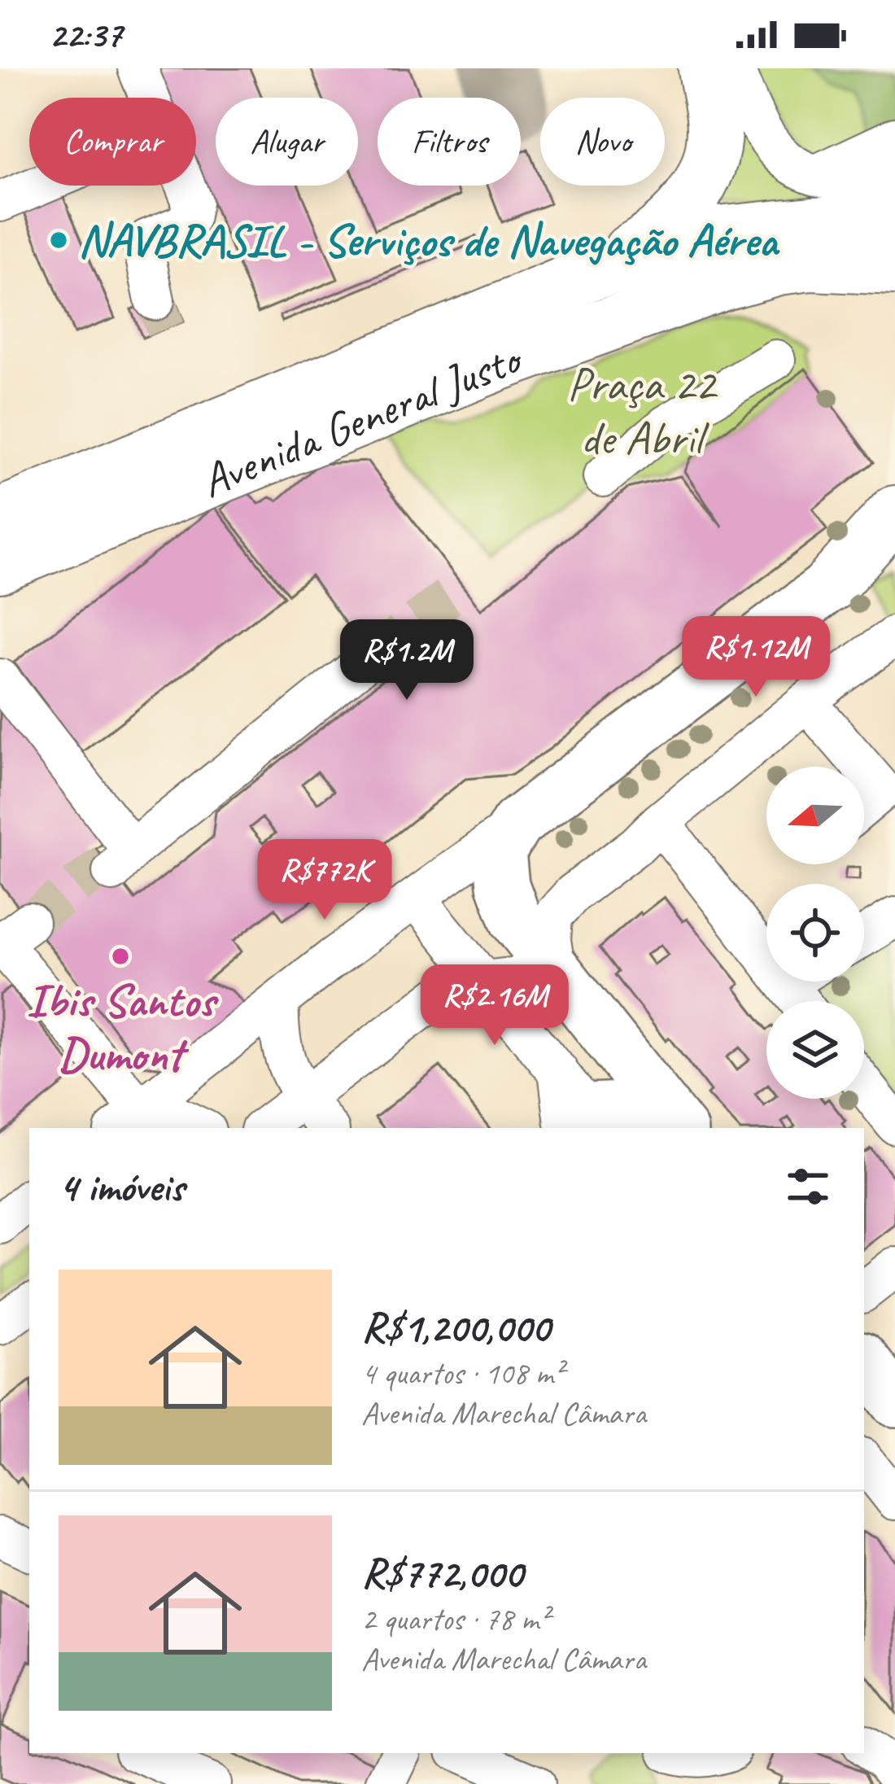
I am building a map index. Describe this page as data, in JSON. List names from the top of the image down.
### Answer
{
  "streets": {
    "highway": ["Avenida General Justo"]
  },
  "parks": ["Praça 22 de Abril"],
  "places": ["NAVBRASIL - Serviços de Navegação Aérea", "Ibis Santos Dumont"],
  "north": "left",
  "page": {
    "status": "22:37",
    "chip": [
      "Comprar",
      "Alugar",
      "Filtros",
      "Novo"
    ],
    "price": [
      "R$1.12M",
      "R$1.2M",
      "R$772K",
      "R$2.16M"
    ],
    "heading": "4 imóveis",
    "list": [
      {
        "name": "R$1,200,000",
        "note": "4 quartos · 108 m² · Avenida Marechal Câmara"
      },
      {
        "name": "R$772,000",
        "note": "2 quartos · 78 m² · Avenida Marechal Câmara"
      }
    ]
  }
}
